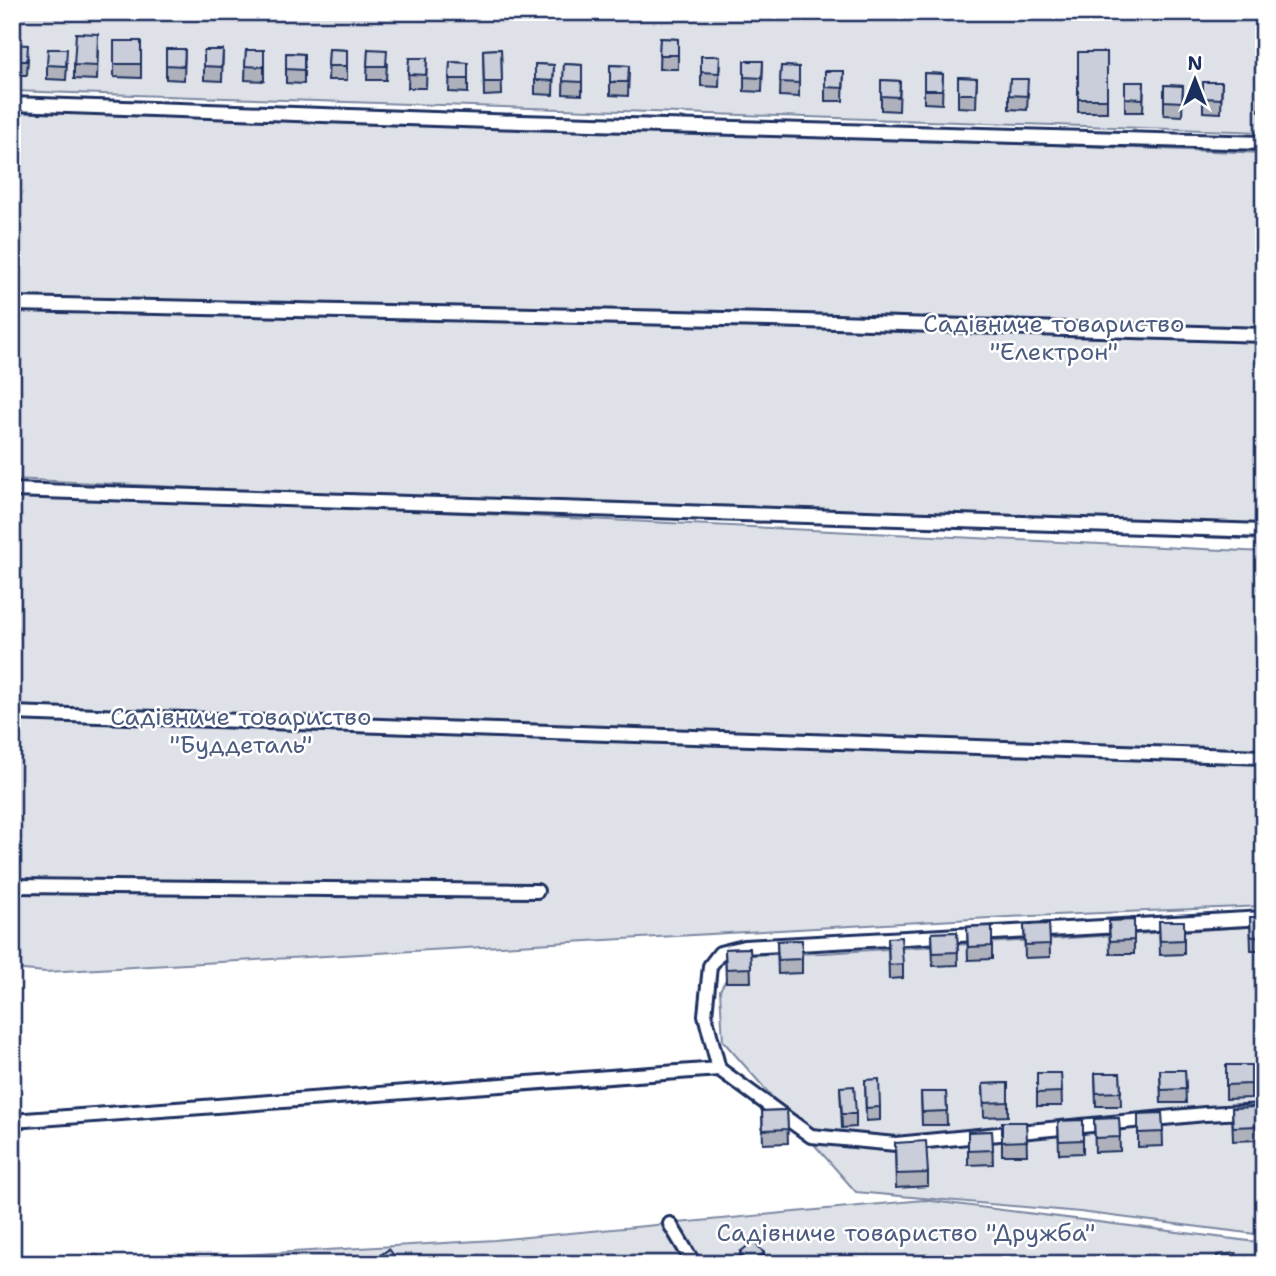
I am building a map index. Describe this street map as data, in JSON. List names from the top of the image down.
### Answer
{
  "parks": ["Садівниче товариство \"Електрон\"", "Садівниче товариство \"Буддеталь\"", "Садівниче товариство \"Дружба\""],
  "north": "top"
}
